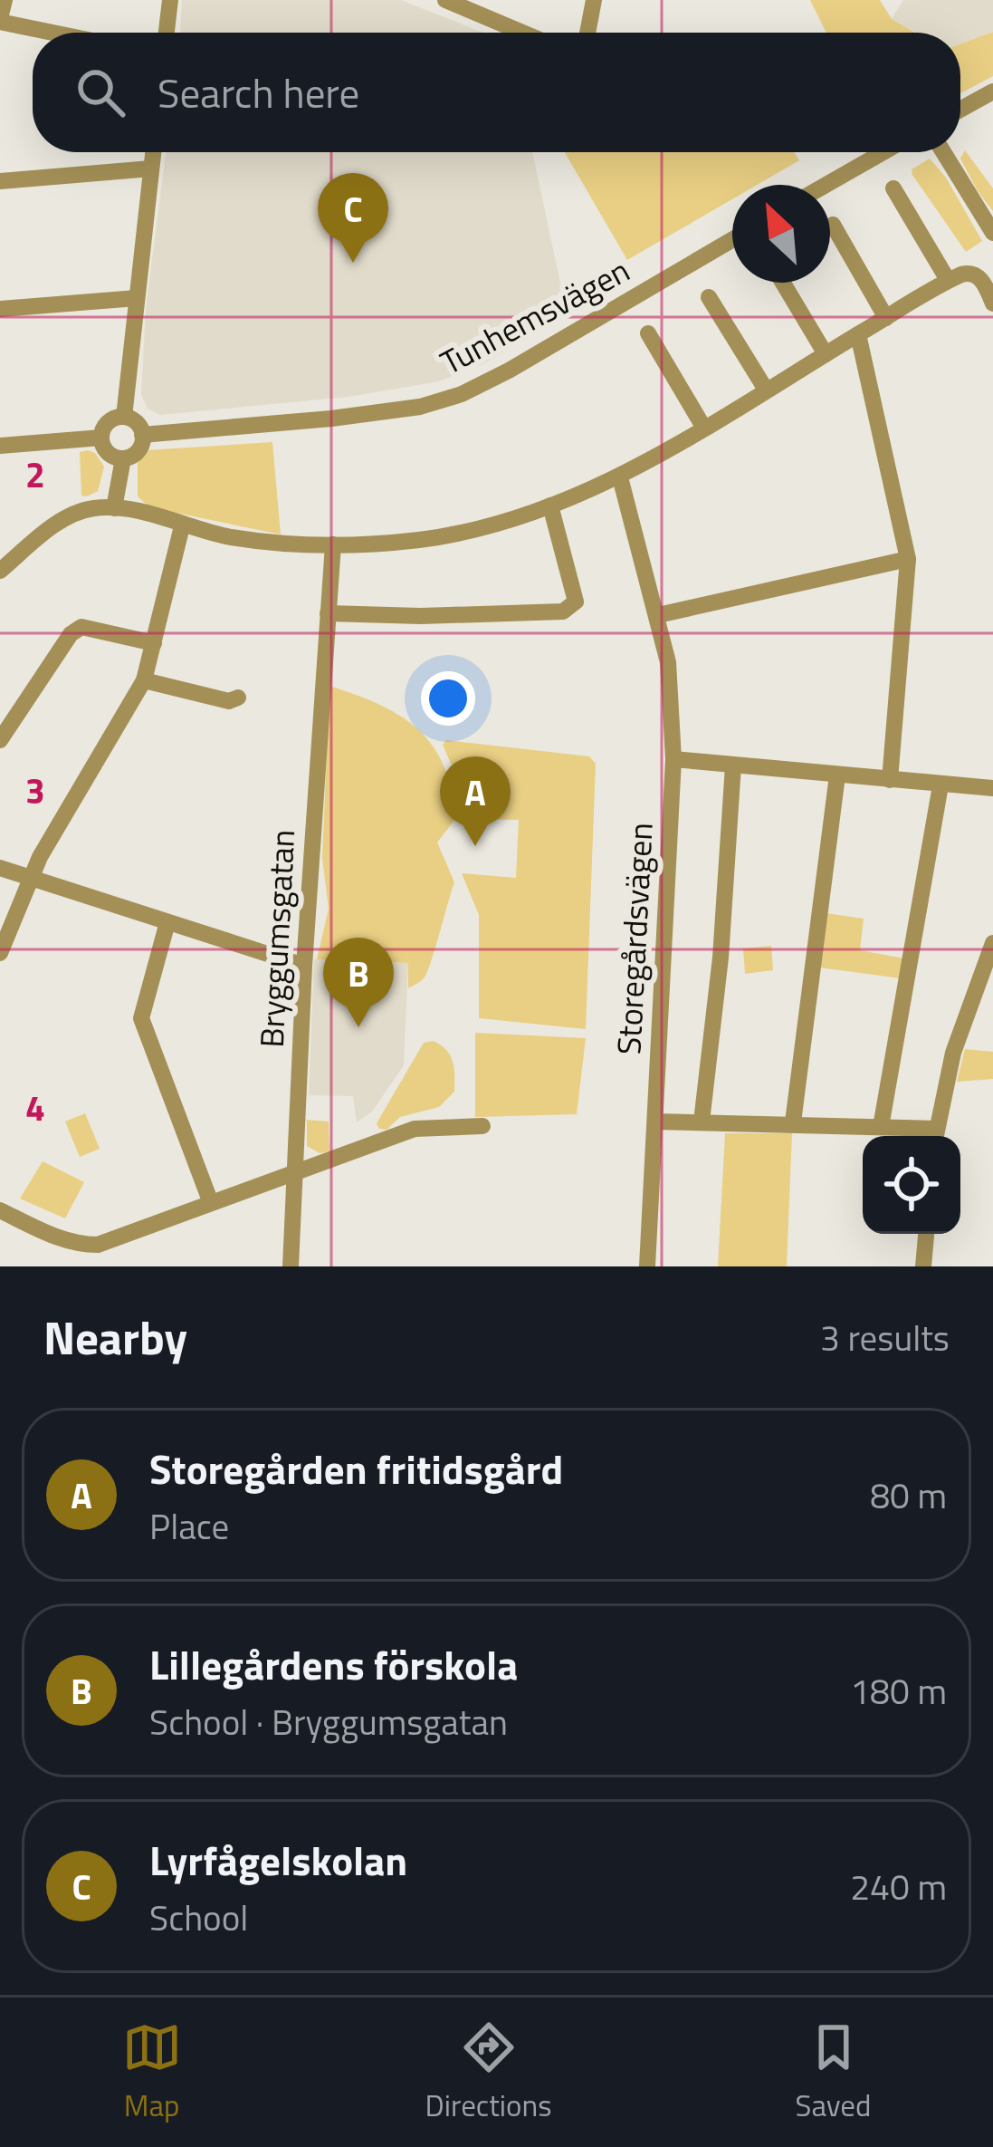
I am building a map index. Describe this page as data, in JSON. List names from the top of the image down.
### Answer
{
  "streets": {
    "street": ["Tunhemsvägen", "Bryggumsgatan", "Storegårdsvägen"]
  },
  "north": "top left",
  "page": {
    "search": "Search here",
    "pins": ["C", "A", "B"],
    "heading": ["Nearby", "3 results"],
    "list": [
      {
        "mark": "A",
        "name": "Storegården fritidsgård",
        "note": "Place",
        "value": "80 m"
      },
      {
        "mark": "B",
        "name": "Lillegårdens förskola",
        "note": "School · Bryggumsgatan",
        "value": "180 m"
      },
      {
        "mark": "C",
        "name": "Lyrfågelskolan",
        "note": "School",
        "value": "240 m"
      }
    ],
    "nav": ["Map", "Directions", "Saved"]
  },
  "grid": {
    "rows": ["2", "3", "4"]
  }
}
